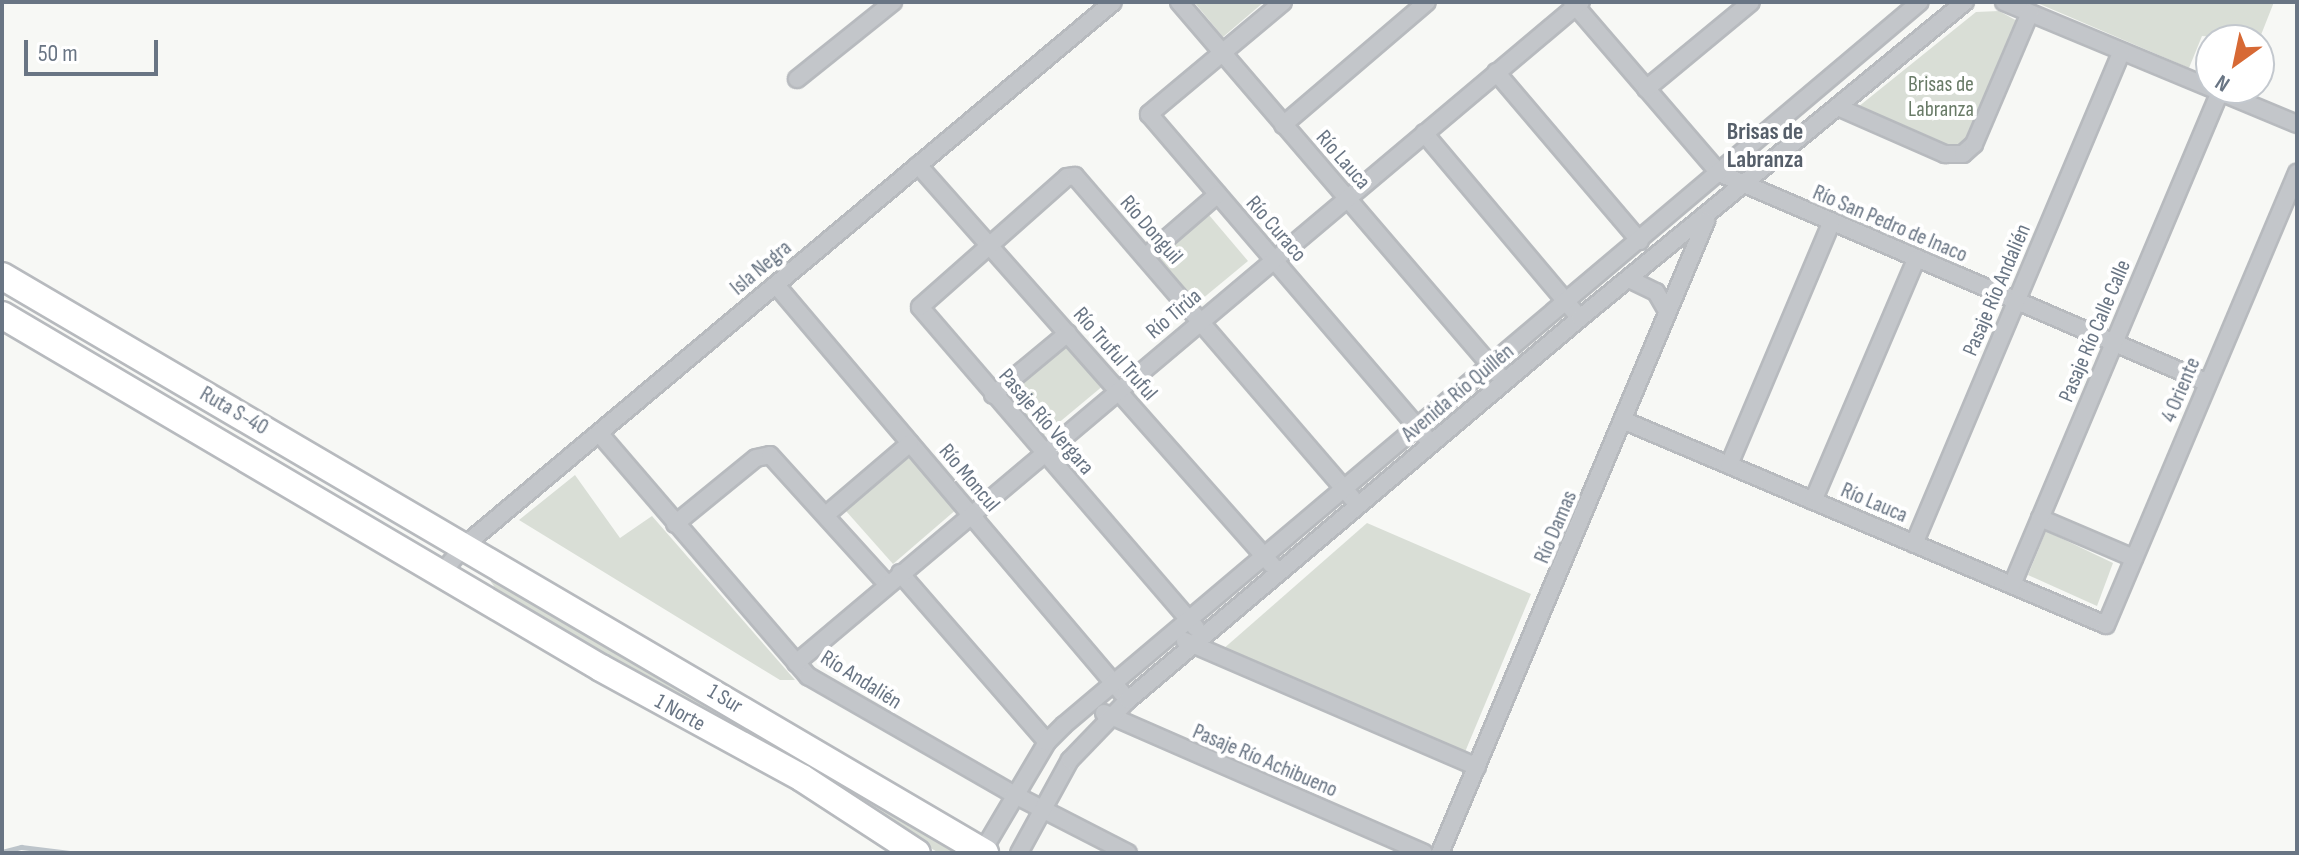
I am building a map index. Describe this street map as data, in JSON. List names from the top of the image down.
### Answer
{
  "streets": {
    "main road": ["Ruta S-40", "1 Sur", "1 Norte"],
    "street": [
      "Río Lauca",
      "Río San Pedro de Inaco",
      "Río Curaco",
      "Río Donguil",
      "Isla Negra",
      "Pasaje Río Andalién",
      "Río Tirúa",
      "Pasaje Río Calle Calle",
      "Río Truful Truful",
      "4 Oriente",
      "Avenida Río Quillén",
      "Pasaje Río Vergara",
      "Río Moncul",
      "Río Damas",
      "Río Andalién",
      "Pasaje Río Achibueno"
    ]
  },
  "crossings": [
    ["Río Lauca", "Río Curaco"],
    ["Río Lauca", "Pasaje Río Andalién"],
    ["Río Lauca", "Río Tirúa"],
    ["Río Lauca", "Pasaje Río Calle Calle"],
    ["Río Lauca", "4 Oriente"],
    ["Río Lauca", "Avenida Río Quillén"],
    ["Río Lauca", "Río Damas"],
    ["Río San Pedro de Inaco", "Pasaje Río Andalién"],
    ["Río San Pedro de Inaco", "Río Tirúa"],
    ["Río San Pedro de Inaco", "Pasaje Río Calle Calle"],
    ["Río San Pedro de Inaco", "4 Oriente"],
    ["Río San Pedro de Inaco", "Avenida Río Quillén"],
    ["Río Curaco", "Río Tirúa"],
    ["Río Curaco", "Avenida Río Quillén"],
    ["Río Donguil", "Río Tirúa"],
    ["Río Donguil", "Río Truful Truful"],
    ["Río Donguil", "Avenida Río Quillén"],
    ["Río Donguil", "Pasaje Río Vergara"],
    ["Isla Negra", "Río Truful Truful"],
    ["Isla Negra", "Ruta S-40"],
    ["Isla Negra", "Río Moncul"],
    ["Isla Negra", "Río Andalién"],
    ["Isla Negra", "1 Sur"],
    ["Isla Negra", "1 Norte"],
    ["Río Tirúa", "Río Truful Truful"],
    ["Río Tirúa", "Pasaje Río Vergara"],
    ["Río Tirúa", "Río Moncul"],
    ["Río Tirúa", "Río Andalién"],
    ["Río Truful Truful", "Avenida Río Quillén"],
    ["Río Truful Truful", "Pasaje Río Vergara"],
    ["Avenida Río Quillén", "Pasaje Río Vergara"],
    ["Avenida Río Quillén", "Río Moncul"],
    ["Avenida Río Quillén", "Río Damas"],
    ["Avenida Río Quillén", "Río Andalién"],
    ["Avenida Río Quillén", "1 Sur"],
    ["Avenida Río Quillén", "Pasaje Río Achibueno"],
    ["Ruta S-40", "1 Sur"],
    ["Ruta S-40", "1 Norte"]
  ],
  "districts": ["Brisas de Labranza"],
  "parks": ["Brisas de Labranza"],
  "scale_bar": "50 m",
  "north": "bottom left"
}
